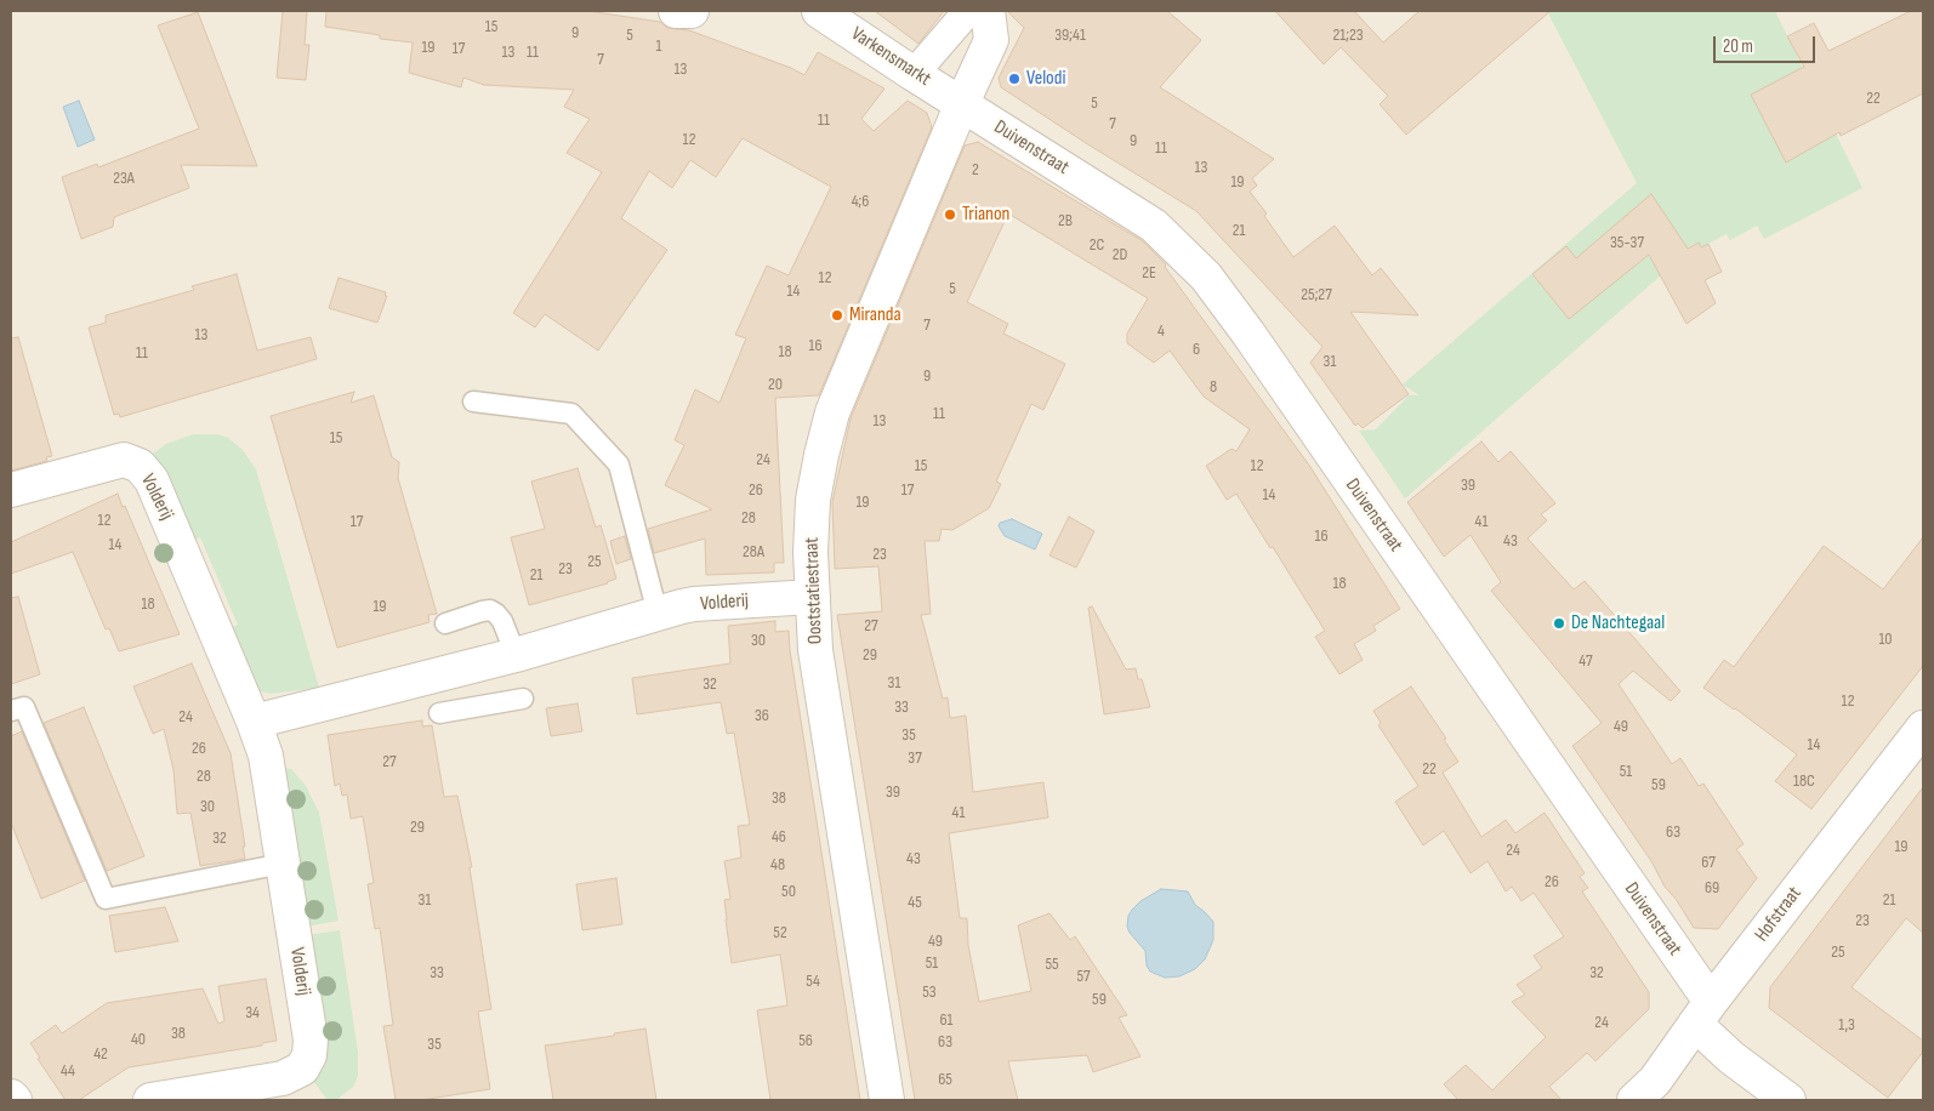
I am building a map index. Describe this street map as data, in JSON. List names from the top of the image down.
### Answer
{
  "streets": {
    "street": [
      "Varkensmarkt",
      "Duivenstraat",
      "Volderij",
      "Ooststatiestraat",
      "Hofstraat"
    ]
  },
  "crossings": [
    ["Varkensmarkt", "Duivenstraat"],
    ["Varkensmarkt", "Ooststatiestraat"],
    ["Duivenstraat", "Ooststatiestraat"],
    ["Duivenstraat", "Hofstraat"],
    ["Volderij", "Ooststatiestraat"]
  ],
  "places": [
    "Velodi",
    "Trianon",
    "Miranda",
    "De Nachtegaal"
  ],
  "house_numbers": [
    "15",
    "9",
    "5",
    "39;41",
    "21;23",
    "1",
    "19",
    "17",
    "13",
    "11",
    "7",
    "13",
    "22",
    "5",
    "11",
    "7",
    "12",
    "9",
    "11",
    "13",
    "2",
    "23A",
    "19",
    "4;6",
    "2B",
    "21",
    "35-37",
    "2C",
    "2D",
    "2E",
    "12",
    "5",
    "14",
    "25;27",
    "7",
    "4",
    "13",
    "16",
    "6",
    "18",
    "11",
    "31",
    "9",
    "20",
    "8",
    "11",
    "13",
    "15",
    "24",
    "15",
    "12",
    "39",
    "26",
    "17",
    "14",
    "19",
    "28",
    "12",
    "17",
    "41",
    "16",
    "43",
    "14",
    "28A",
    "23",
    "25",
    "23",
    "21",
    "18",
    "18",
    "19",
    "27",
    "10",
    "30",
    "29",
    "47",
    "31",
    "32",
    "12",
    "33",
    "36",
    "24",
    "49",
    "35",
    "14",
    "26",
    "37",
    "27",
    "22",
    "51",
    "28",
    "18C",
    "59",
    "39",
    "38",
    "30",
    "41",
    "29",
    "63",
    "46",
    "32",
    "19",
    "24",
    "43",
    "67",
    "48",
    "26",
    "69",
    "50",
    "31",
    "21",
    "45",
    "23",
    "52",
    "49",
    "25",
    "51",
    "55",
    "33",
    "32",
    "57",
    "54",
    "53",
    "59",
    "34",
    "61",
    "24",
    "1,3",
    "38",
    "40",
    "56",
    "63",
    "35",
    "42",
    "44",
    "65"
  ],
  "scale_bar": "20 m"
}
